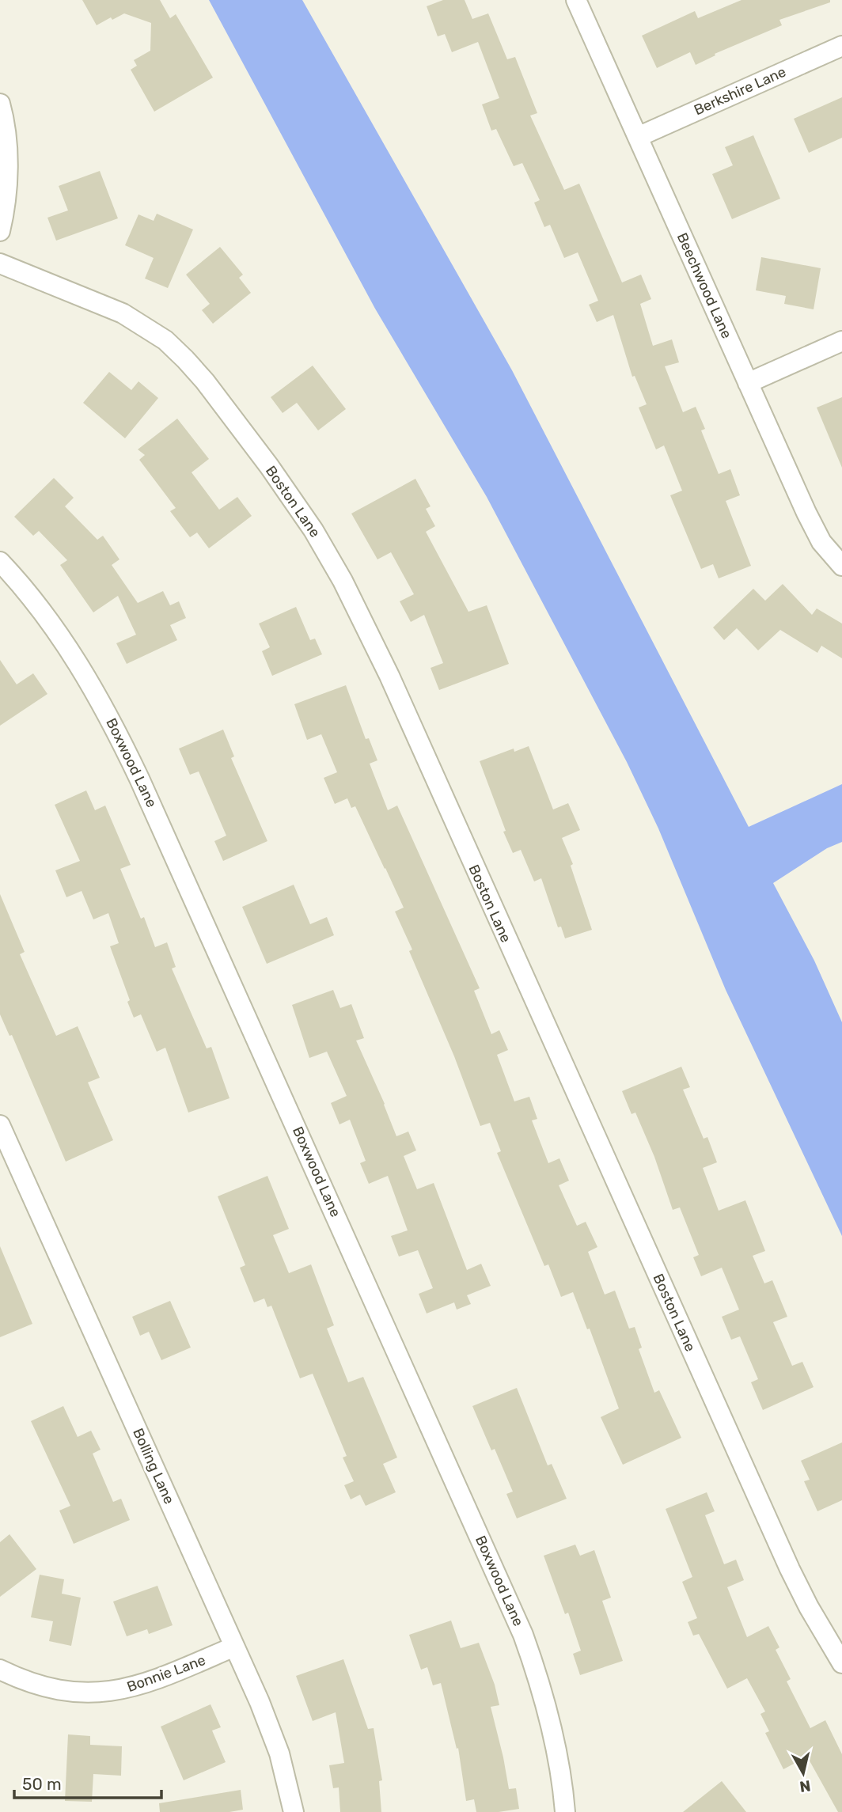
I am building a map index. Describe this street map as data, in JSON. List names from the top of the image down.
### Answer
{
  "streets": {
    "street": [
      "Berkshire Lane",
      "Beechwood Lane",
      "Boston Lane",
      "Boxwood Lane",
      "Bolling Lane",
      "Bonnie Lane"
    ]
  },
  "crossings": [
    ["Berkshire Lane", "Beechwood Lane"],
    ["Bolling Lane", "Bonnie Lane"]
  ],
  "scale_bar": "50 m",
  "north": "bottom"
}
